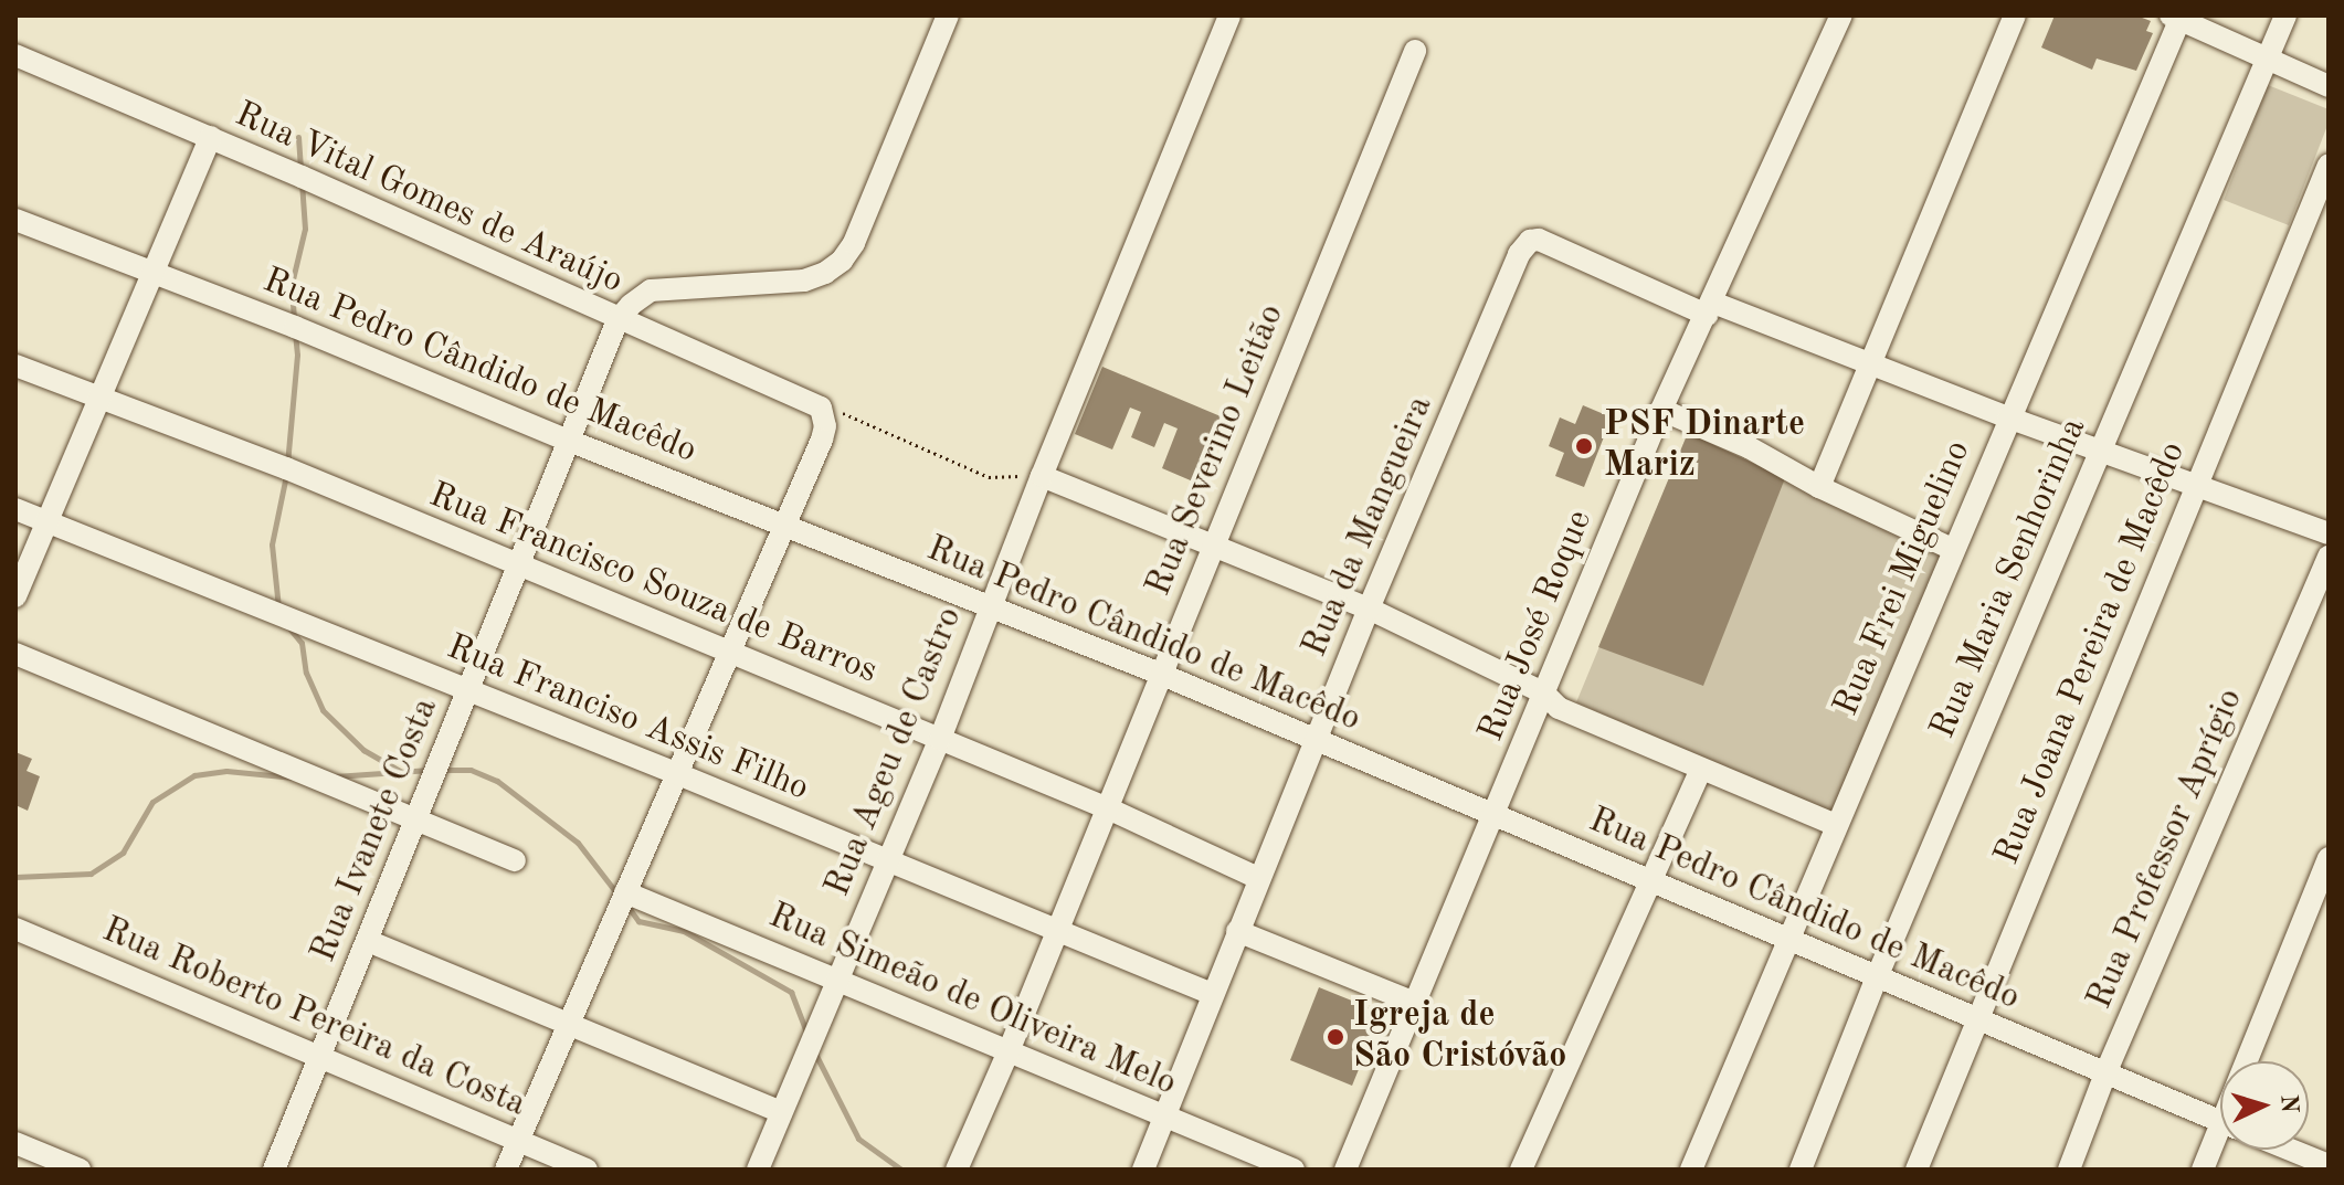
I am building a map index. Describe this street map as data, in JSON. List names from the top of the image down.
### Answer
{
  "streets": {
    "street": [
      "Rua Vital Gomes de Araújo",
      "Rua Pedro Cândido de Macêdo",
      "Rua Severino Leitão",
      "Rua da Mangueira",
      "Rua Frei Miguelino",
      "Rua Maria Senhorinha",
      "Rua Francisco Souza de Barros",
      "Rua José Roque",
      "Rua Joana Pereira de Macêdo",
      "Rua Franciso Assis Filho",
      "Rua Ageu de Castro",
      "Rua Ivanete Costa",
      "Rua Professor Aprígio",
      "Rua Simeão de Oliveira Melo",
      "Rua Roberto Pereira da Costa"
    ]
  },
  "crossings": [
    ["Rua Vital Gomes de Araújo", "Rua Ivanete Costa"],
    ["Rua Pedro Cândido de Macêdo", "Rua Severino Leitão"],
    ["Rua Pedro Cândido de Macêdo", "Rua da Mangueira"],
    ["Rua Pedro Cândido de Macêdo", "Rua Frei Miguelino"],
    ["Rua Pedro Cândido de Macêdo", "Rua Maria Senhorinha"],
    ["Rua Pedro Cândido de Macêdo", "Rua José Roque"],
    ["Rua Pedro Cândido de Macêdo", "Rua Joana Pereira de Macêdo"],
    ["Rua Pedro Cândido de Macêdo", "Rua Ageu de Castro"],
    ["Rua Pedro Cândido de Macêdo", "Rua Ivanete Costa"],
    ["Rua Pedro Cândido de Macêdo", "Rua Professor Aprígio"],
    ["Rua Severino Leitão", "Rua Francisco Souza de Barros"],
    ["Rua Severino Leitão", "Rua Franciso Assis Filho"],
    ["Rua Severino Leitão", "Rua Simeão de Oliveira Melo"],
    ["Rua da Mangueira", "Rua Francisco Souza de Barros"],
    ["Rua da Mangueira", "Rua José Roque"],
    ["Rua da Mangueira", "Rua Franciso Assis Filho"],
    ["Rua da Mangueira", "Rua Simeão de Oliveira Melo"],
    ["Rua Francisco Souza de Barros", "Rua Ageu de Castro"],
    ["Rua Francisco Souza de Barros", "Rua Ivanete Costa"],
    ["Rua Franciso Assis Filho", "Rua Ageu de Castro"],
    ["Rua Franciso Assis Filho", "Rua Ivanete Costa"],
    ["Rua Ageu de Castro", "Rua Simeão de Oliveira Melo"],
    ["Rua Ivanete Costa", "Rua Roberto Pereira da Costa"]
  ],
  "places": ["PSF Dinarte Mariz", "Igreja de São Cristóvão"],
  "north": "right"
}
